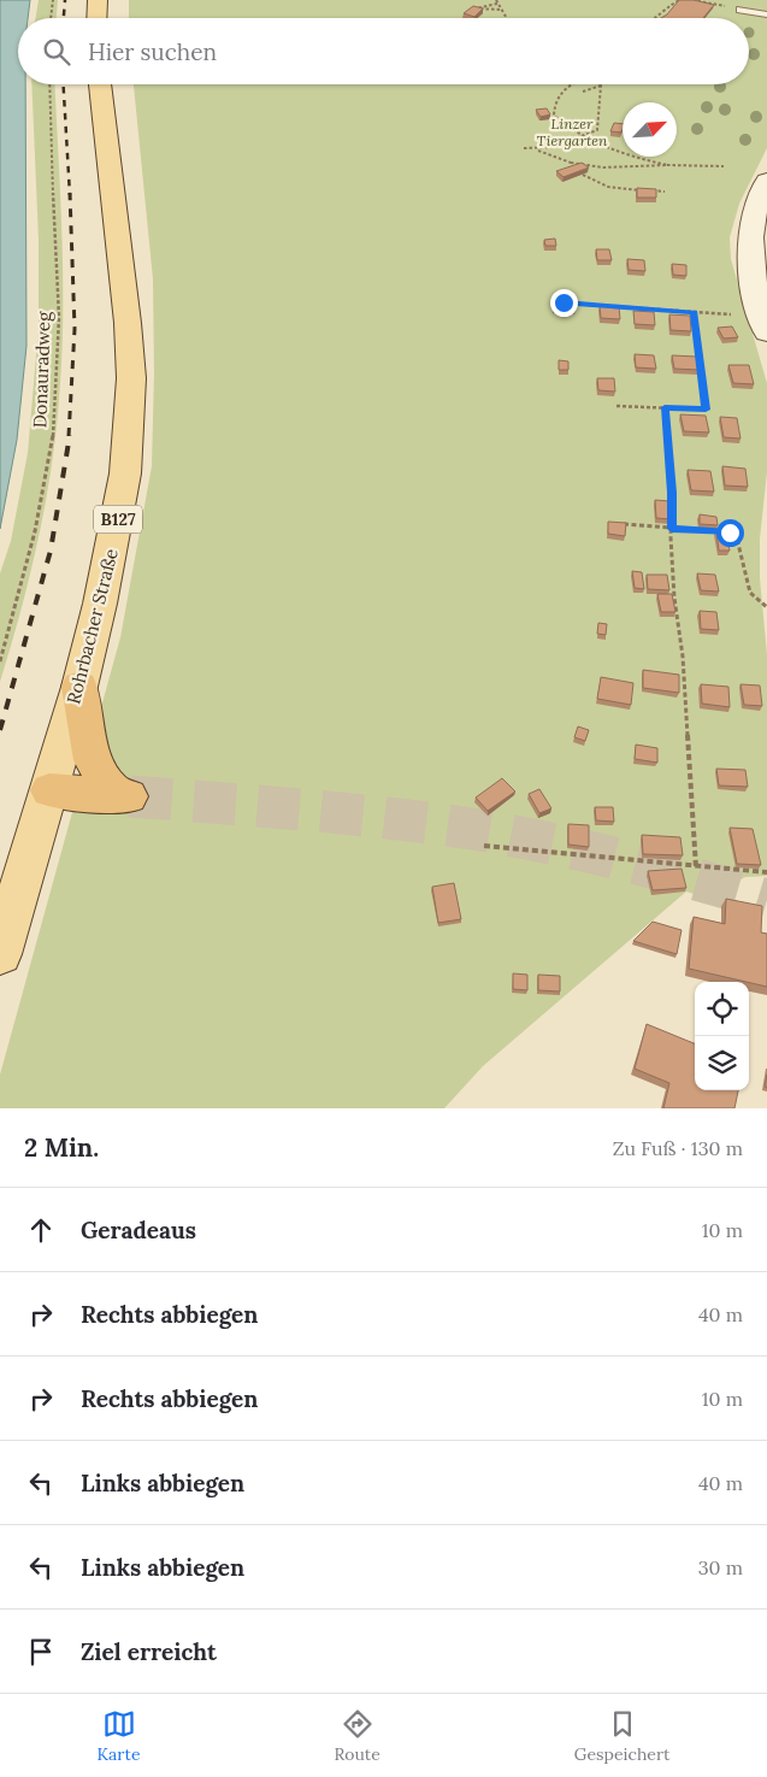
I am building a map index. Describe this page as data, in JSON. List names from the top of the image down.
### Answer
{
  "streets": {
    "main road": ["B127", "Rohrbacher Straße"],
    "path": ["Donauradweg"]
  },
  "parks": ["Linzer Tiergarten"],
  "north": "top right",
  "page": {
    "search": "Hier suchen",
    "heading": ["2 Min.", "Zu Fuß · 130 m"],
    "list": [
      ["Geradeaus", "10 m"],
      ["Rechts abbiegen", "40 m"],
      ["Rechts abbiegen", "10 m"],
      ["Links abbiegen", "40 m"],
      ["Links abbiegen", "30 m"],
      "Ziel erreicht"
    ],
    "nav": ["Karte", "Route", "Gespeichert"]
  }
}
